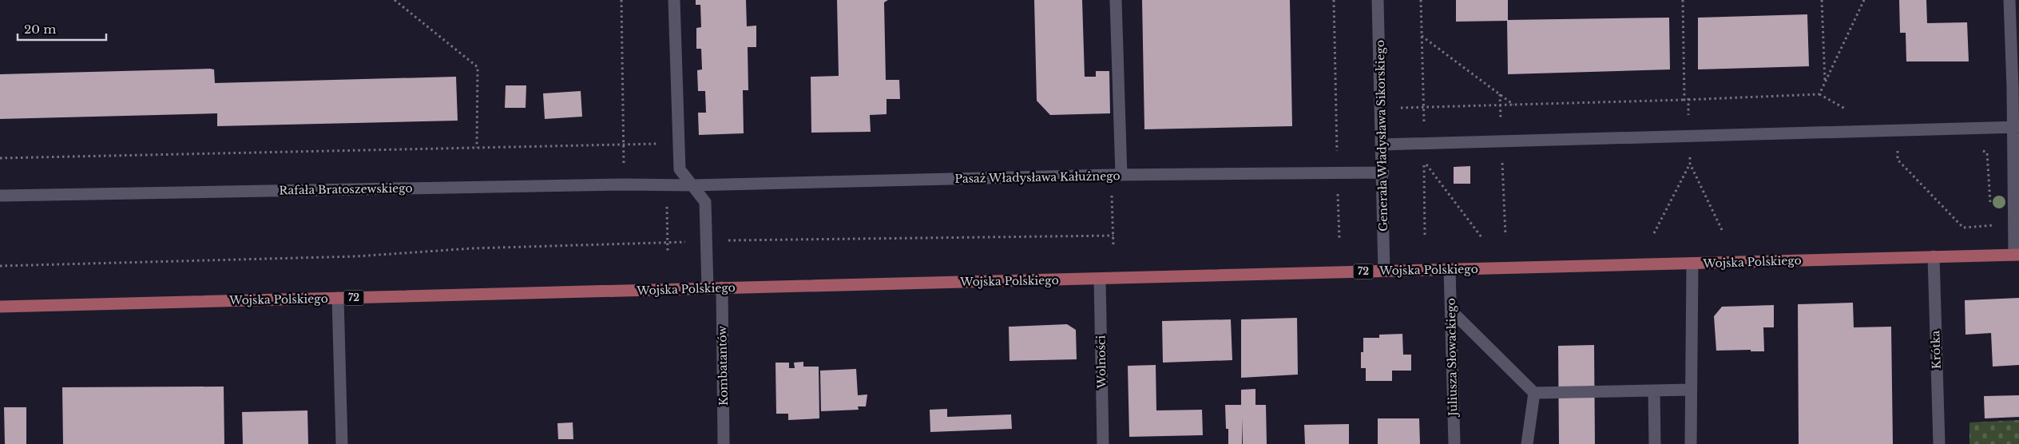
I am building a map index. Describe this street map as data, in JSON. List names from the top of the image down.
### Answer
{
  "streets": {
    "main road": ["Wojska Polskiego", "72"],
    "street": [
      "Generała Władysława Sikorskiego",
      "Pasaż Władysława Kałużnego",
      "Rafała Bratoszewskiego",
      "Krótka",
      "Juliusza Słowackiego",
      "Wolności",
      "Kombatantów"
    ]
  },
  "crossings": [
    ["Generała Władysława Sikorskiego", "Pasaż Władysława Kałużnego"],
    ["Generała Władysława Sikorskiego", "Wojska Polskiego"],
    ["Pasaż Władysława Kałużnego", "Rafała Bratoszewskiego"],
    ["Wojska Polskiego", "Krótka"],
    ["Wojska Polskiego", "Juliusza Słowackiego"],
    ["Wojska Polskiego", "Wolności"],
    ["Wojska Polskiego", "Kombatantów"]
  ],
  "scale_bar": "20 m"
}
